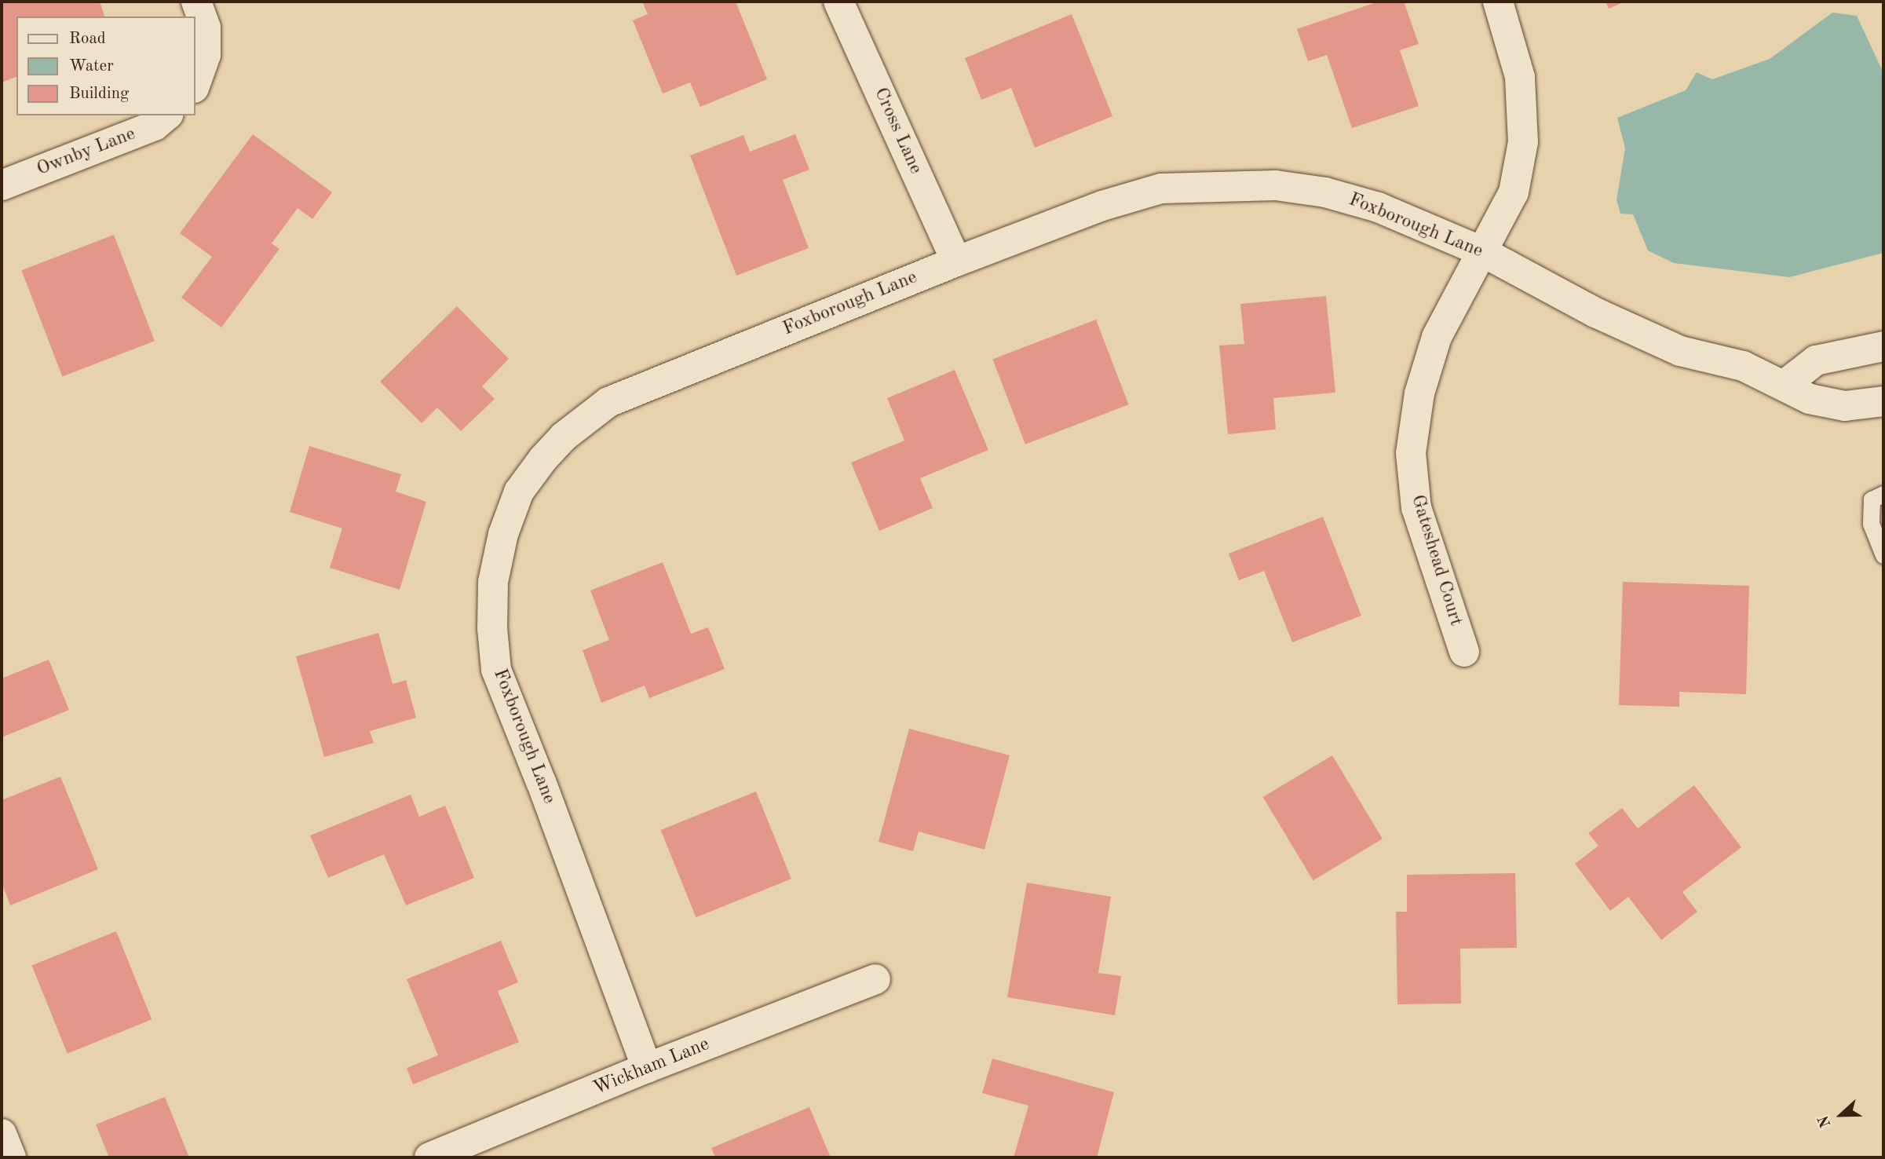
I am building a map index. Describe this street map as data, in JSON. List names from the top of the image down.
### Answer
{
  "streets": {
    "street": [
      "Cross Lane",
      "Ownby Lane",
      "Foxborough Lane",
      "Gateshead Court",
      "Wickham Lane"
    ]
  },
  "crossings": [
    ["Cross Lane", "Foxborough Lane"],
    ["Foxborough Lane", "Gateshead Court"],
    ["Foxborough Lane", "Wickham Lane"]
  ],
  "legend": ["Road", "Water", "Building"],
  "north": "left"
}
